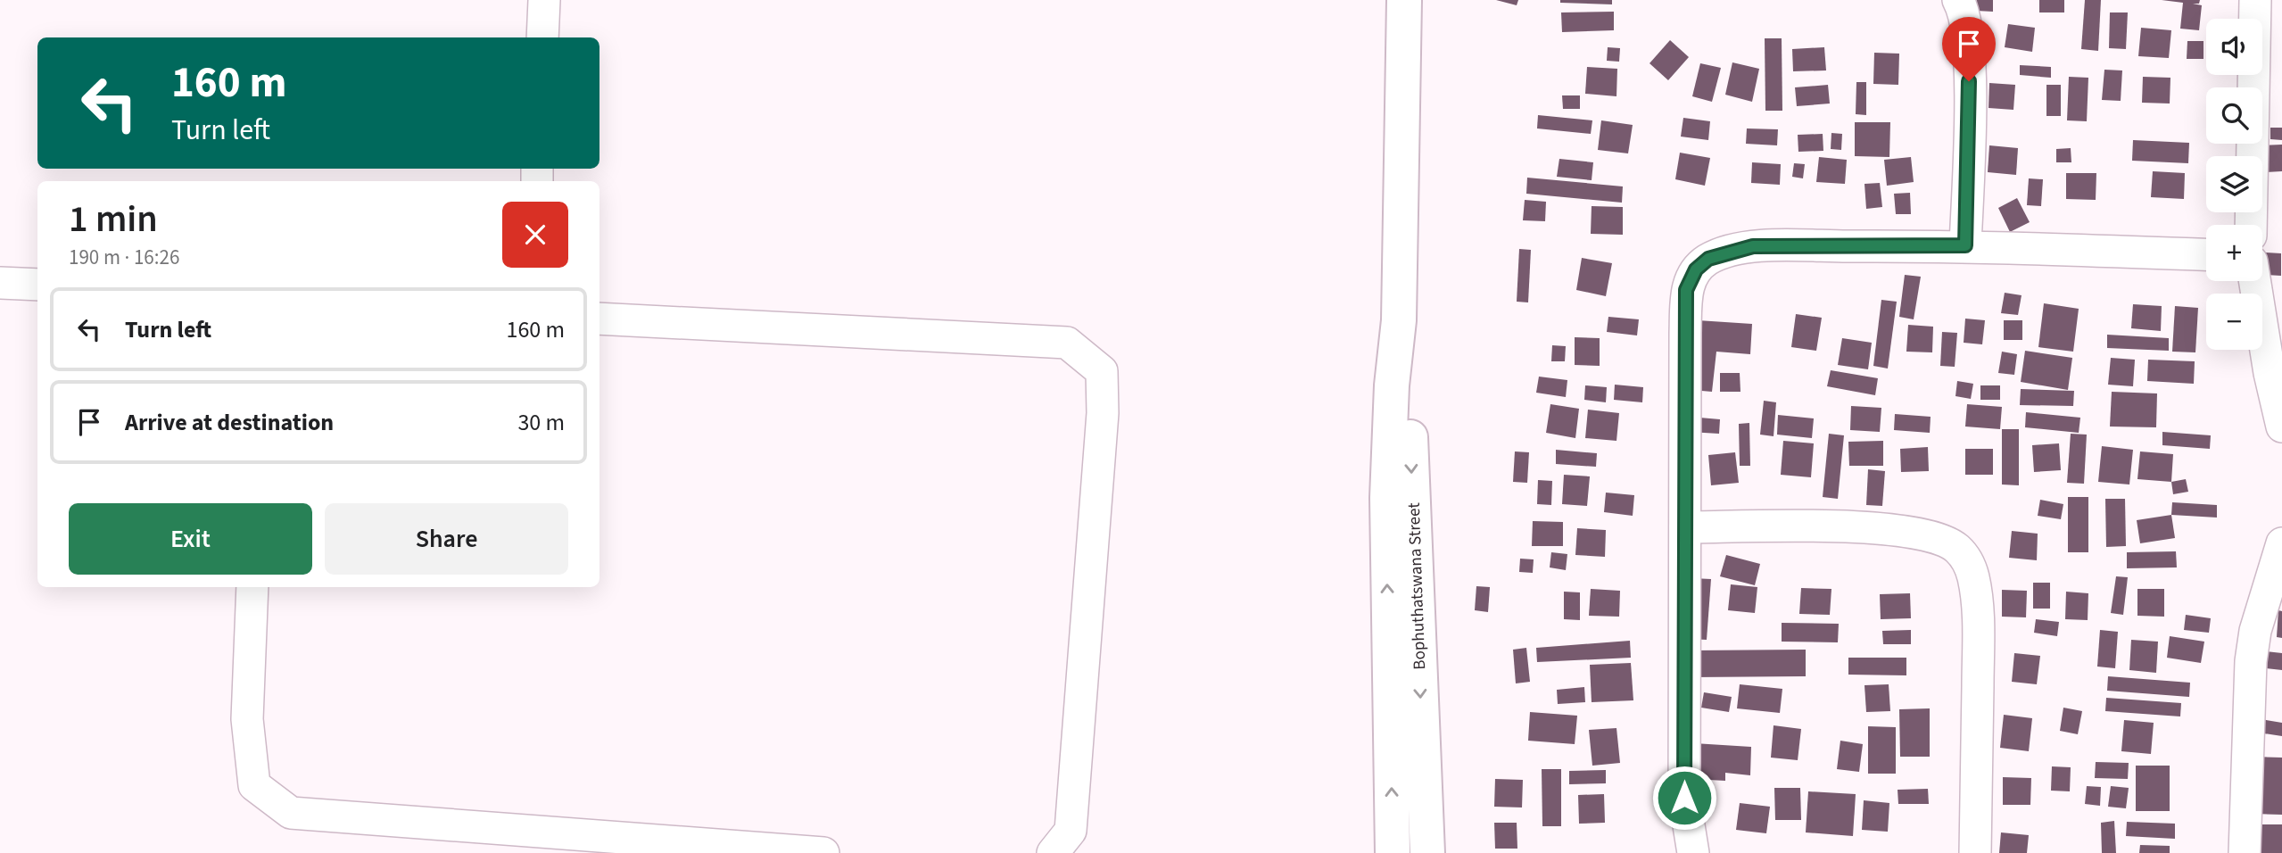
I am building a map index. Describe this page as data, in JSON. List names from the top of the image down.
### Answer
{
  "streets": {
    "street": ["Bophuthatswana Street"]
  },
  "page": {
    "map_buttons": ["+", "−"],
    "turn": ["160 m", "Turn left"],
    "heading": ["1 min", "190 m · 16:26"],
    "list": [
      {
        "name": "Turn left",
        "value": "160 m"
      },
      {
        "name": "Arrive at destination",
        "value": "30 m"
      }
    ],
    "buttons": ["Exit", "Share"]
  }
}
